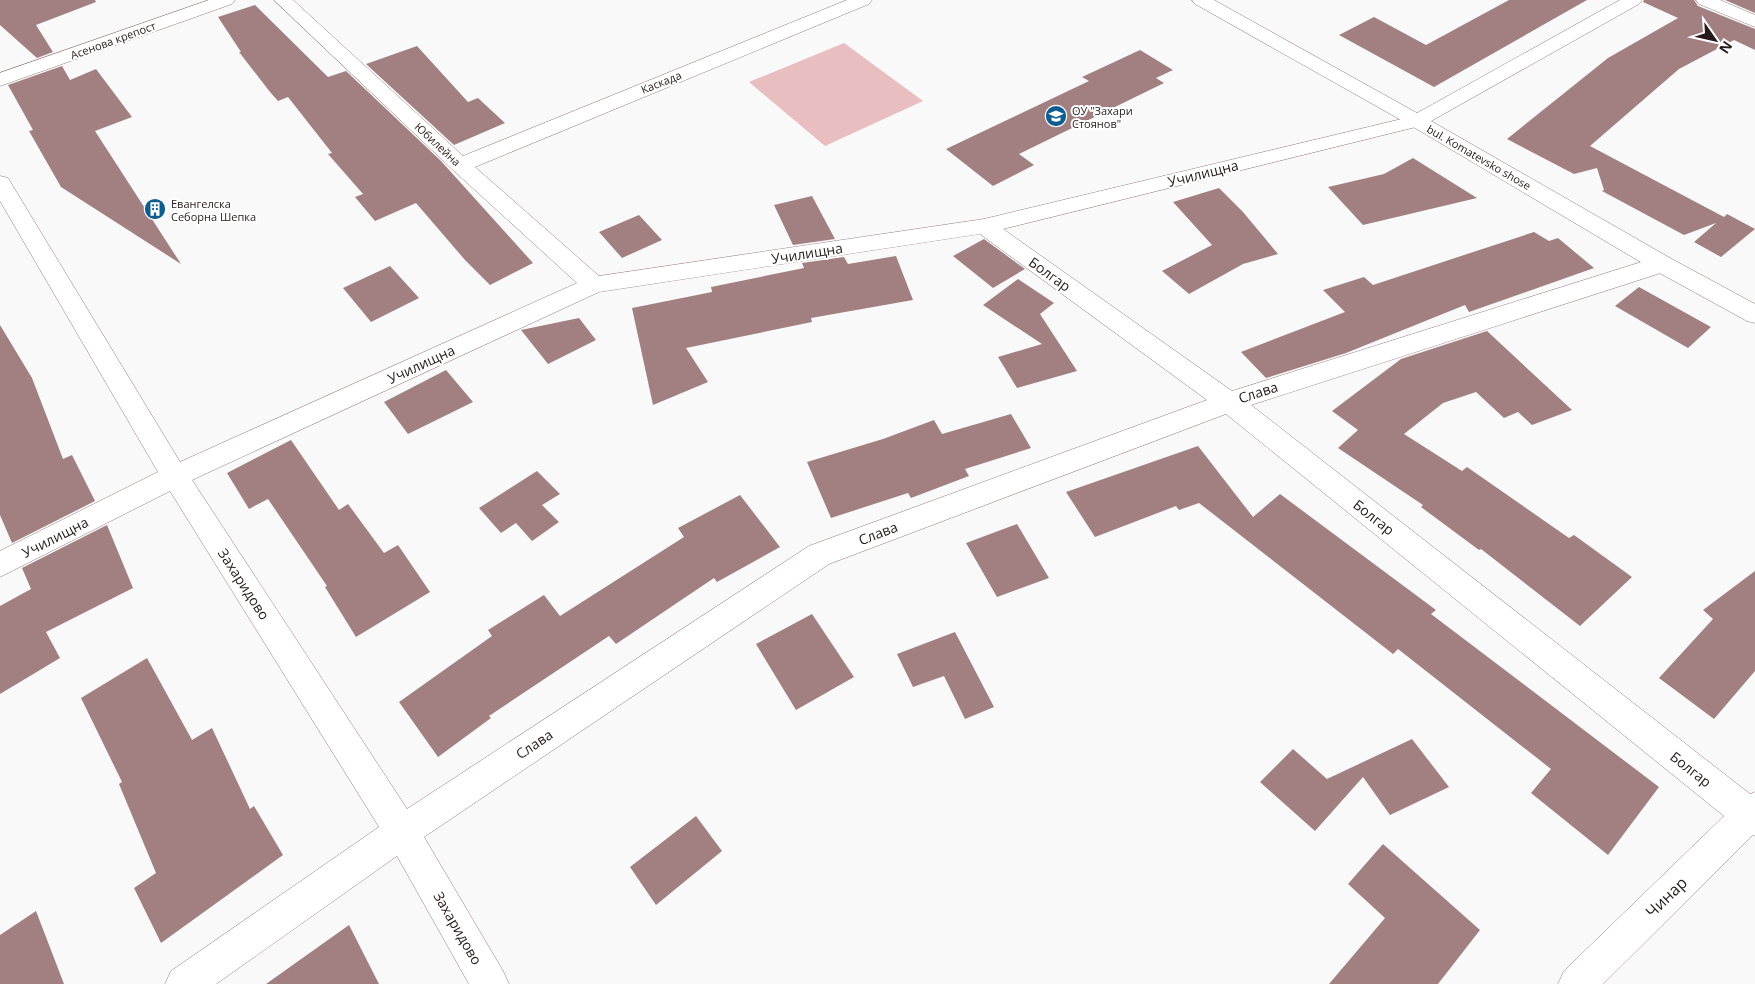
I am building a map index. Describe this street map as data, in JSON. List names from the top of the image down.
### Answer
{
  "streets": {
    "street": [
      "Асенова крепост",
      "Каскада",
      "Юбилейна",
      "bul. Komatevsko shose",
      "Училищна",
      "Болгар",
      "Слава",
      "Захаридово",
      "Чинар"
    ]
  },
  "crossings": [
    ["Каскада", "Юбилейна"],
    ["Юбилейна", "Училищна"],
    ["bul. Komatevsko shose", "Училищна"],
    ["bul. Komatevsko shose", "Слава"],
    ["Училищна", "Болгар"],
    ["Училищна", "Захаридово"],
    ["Болгар", "Слава"],
    ["Болгар", "Чинар"],
    ["Слава", "Захаридово"]
  ],
  "places": {
    "school or university": ["ОУ \"Захари Стоянов\""],
    "building": ["Евангелска Себорна Шепка"]
  },
  "north": "bottom right"
}
